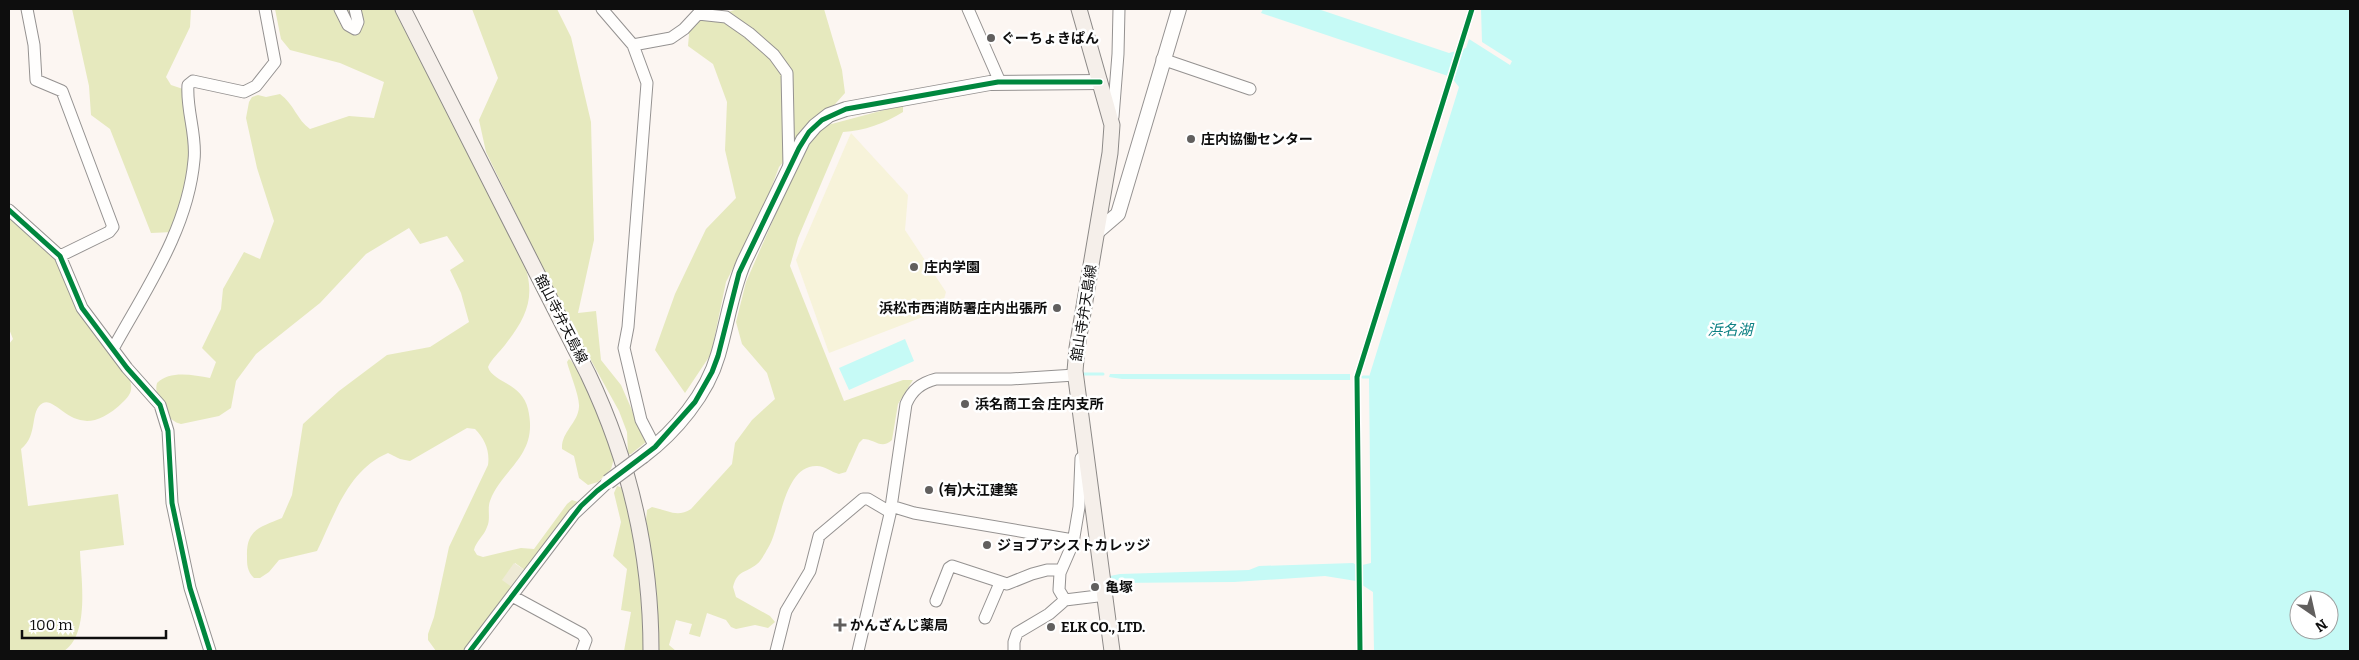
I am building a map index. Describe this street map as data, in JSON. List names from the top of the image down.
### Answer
{
  "streets": {
    "main road": ["舘山寺弁天島線"]
  },
  "water": ["浜名湖"],
  "places": {
    "other": [
      "ぐーちょきぱん",
      "庄内協働センター",
      "庄内学園",
      "浜松市西消防署庄内出張所",
      "浜名商工会 庄内支所",
      "(有)大江建築",
      "ジョブアシストカレッジ",
      "亀塚",
      "ELK CO., LTD."
    ],
    "health": ["かんざんじ薬局"]
  },
  "scale_bar": "100 m",
  "north": "bottom right"
}
